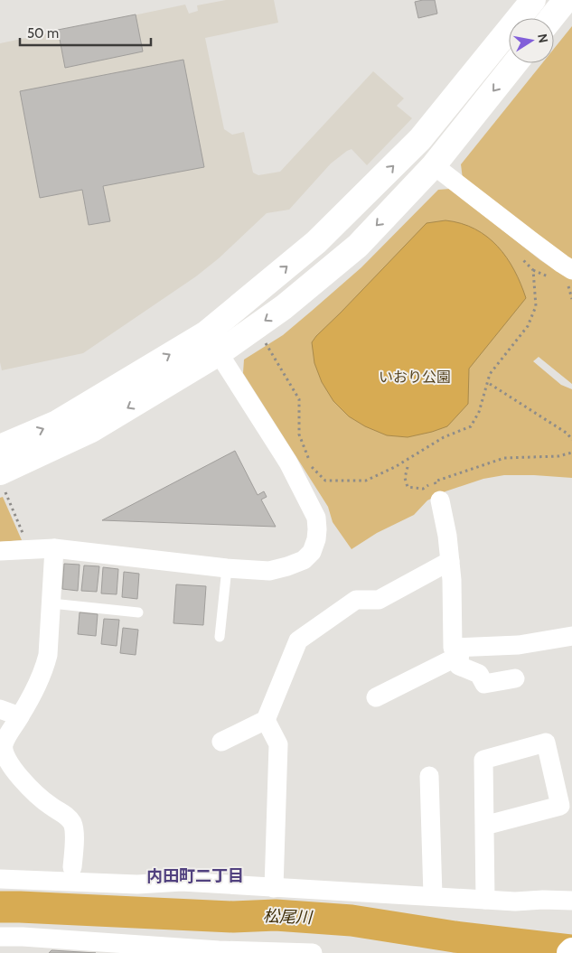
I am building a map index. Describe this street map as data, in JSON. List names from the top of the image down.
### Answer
{
  "districts": ["内田町二丁目"],
  "water": ["松尾川"],
  "parks": ["いおり公園"],
  "scale_bar": "50 m",
  "north": "right"
}
